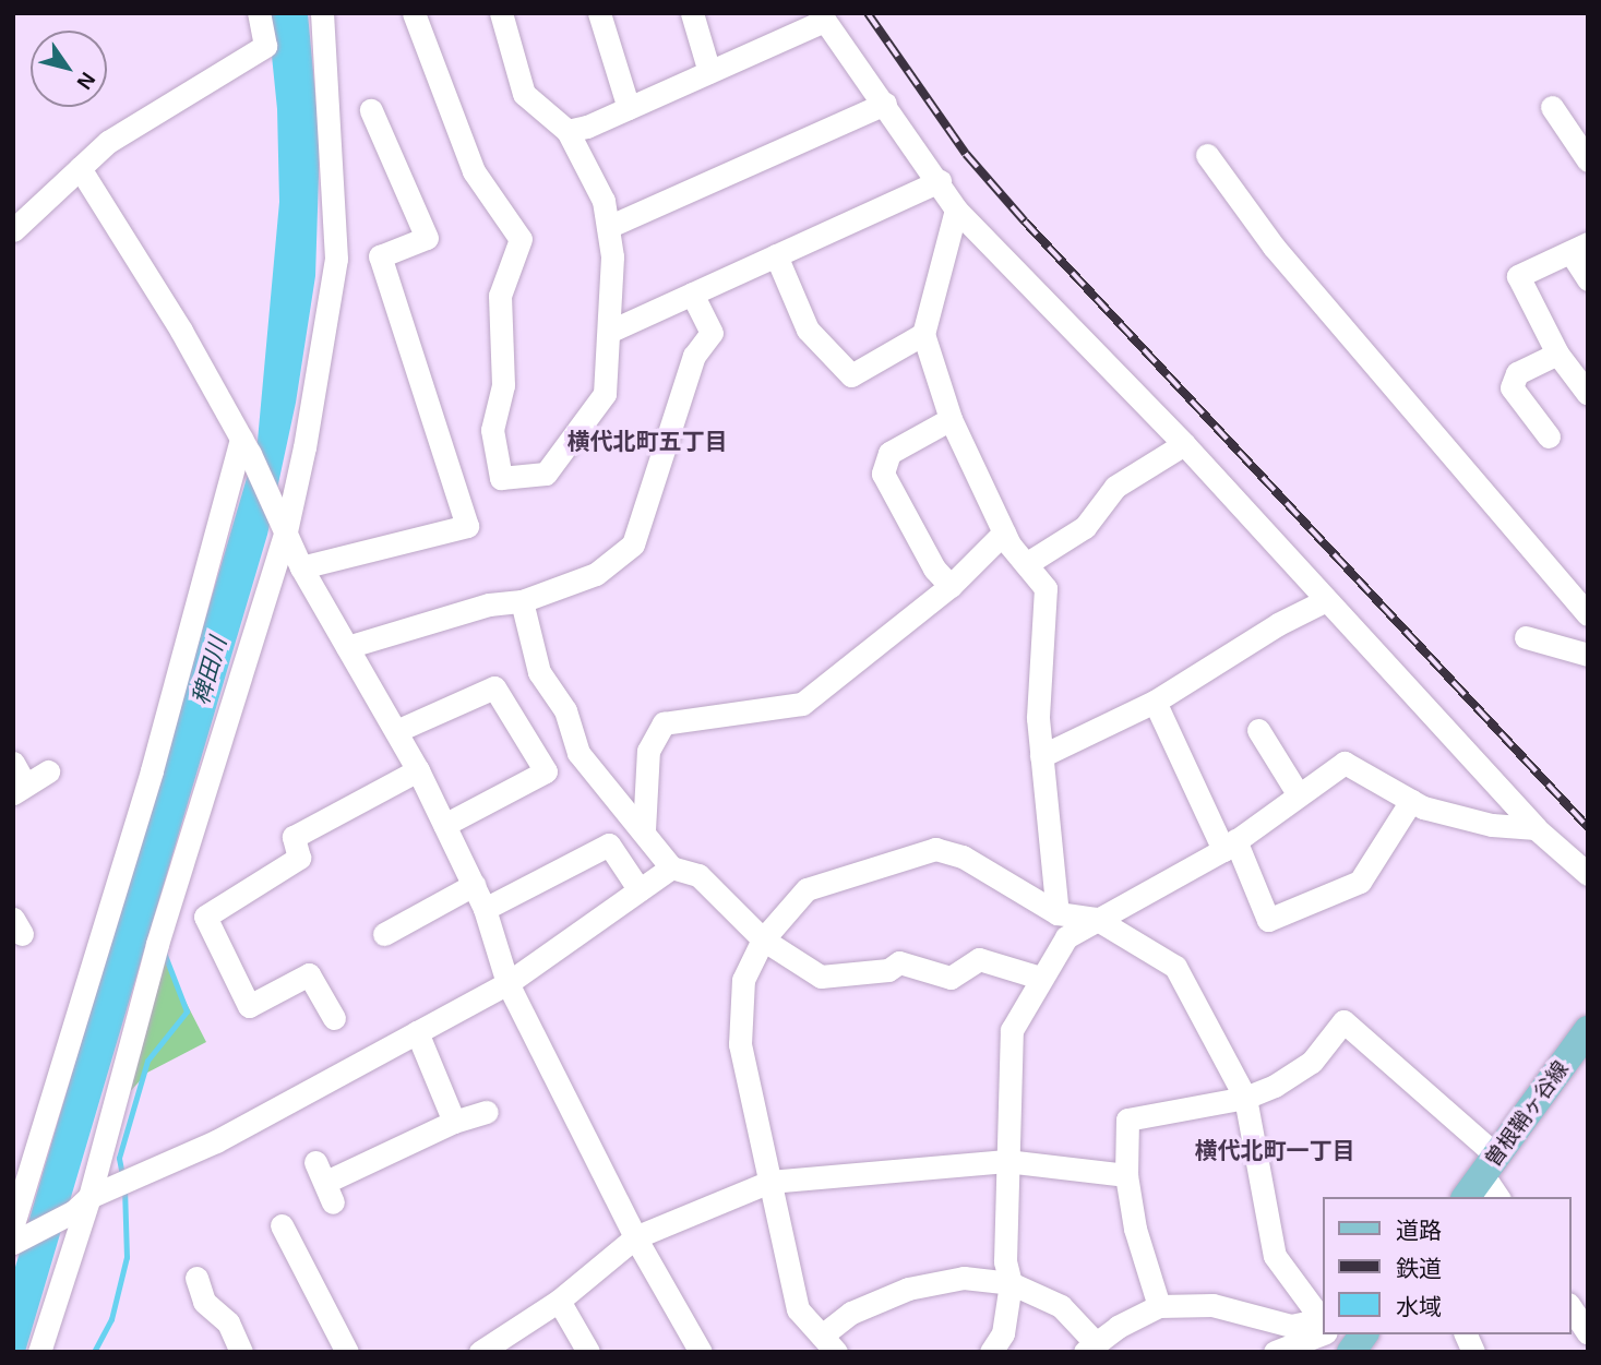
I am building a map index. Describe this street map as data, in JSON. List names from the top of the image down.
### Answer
{
  "streets": {
    "main road": ["曽根鞘ヶ谷線"]
  },
  "districts": ["横代北町五丁目", "横代北町一丁目"],
  "water": ["稗田川"],
  "legend": ["道路", "鉄道", "水域"],
  "north": "bottom right"
}
